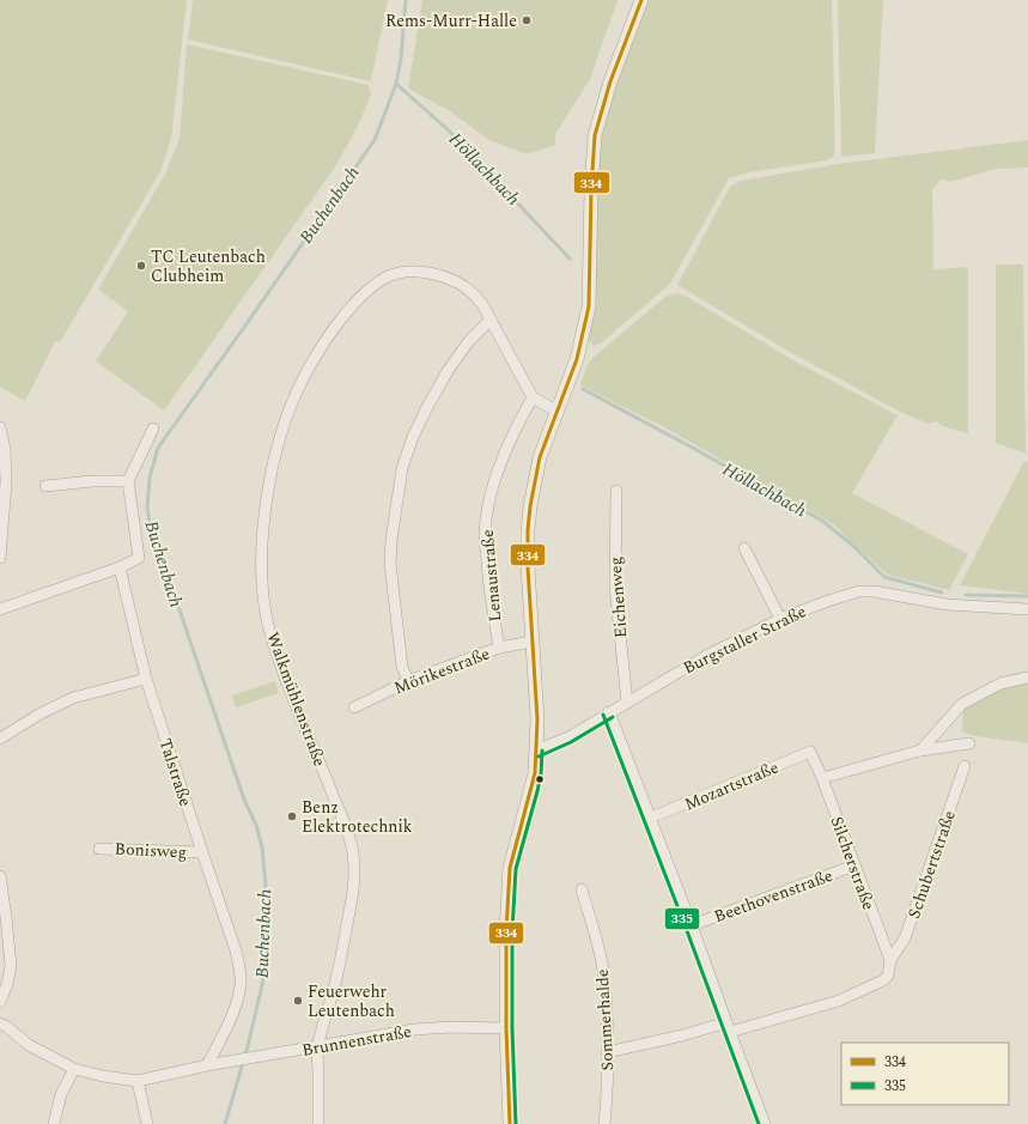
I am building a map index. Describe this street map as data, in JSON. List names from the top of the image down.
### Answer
{
  "streets": {
    "street": [
      "Lenaustraße",
      "Eichenweg",
      "Burgstaller Straße",
      "Mörikestraße",
      "Walkmühlenstraße",
      "Talstraße",
      "Mozartstraße",
      "Bonisweg",
      "Silcherstraße",
      "Schubertstraße",
      "Beethovenstraße",
      "Sommerhalde",
      "Brunnenstraße"
    ]
  },
  "crossings": [
    ["Lenaustraße", "Mörikestraße"],
    ["Lenaustraße", "Walkmühlenstraße"],
    ["Eichenweg", "Burgstaller Straße"],
    ["Walkmühlenstraße", "Brunnenstraße"],
    ["Talstraße", "Bonisweg"],
    ["Talstraße", "Brunnenstraße"],
    ["Mozartstraße", "Silcherstraße"],
    ["Silcherstraße", "Schubertstraße"],
    ["Silcherstraße", "Beethovenstraße"]
  ],
  "water": ["Höllachbach", "Buchenbach"],
  "places": [
    "Rems-Murr-Halle",
    "TC Leutenbach Clubheim",
    "Benz Elektrotechnik",
    "Feuerwehr Leutenbach"
  ],
  "lines": ["transit line 334", "transit line 335"],
  "legend": ["334", "335"]
}
